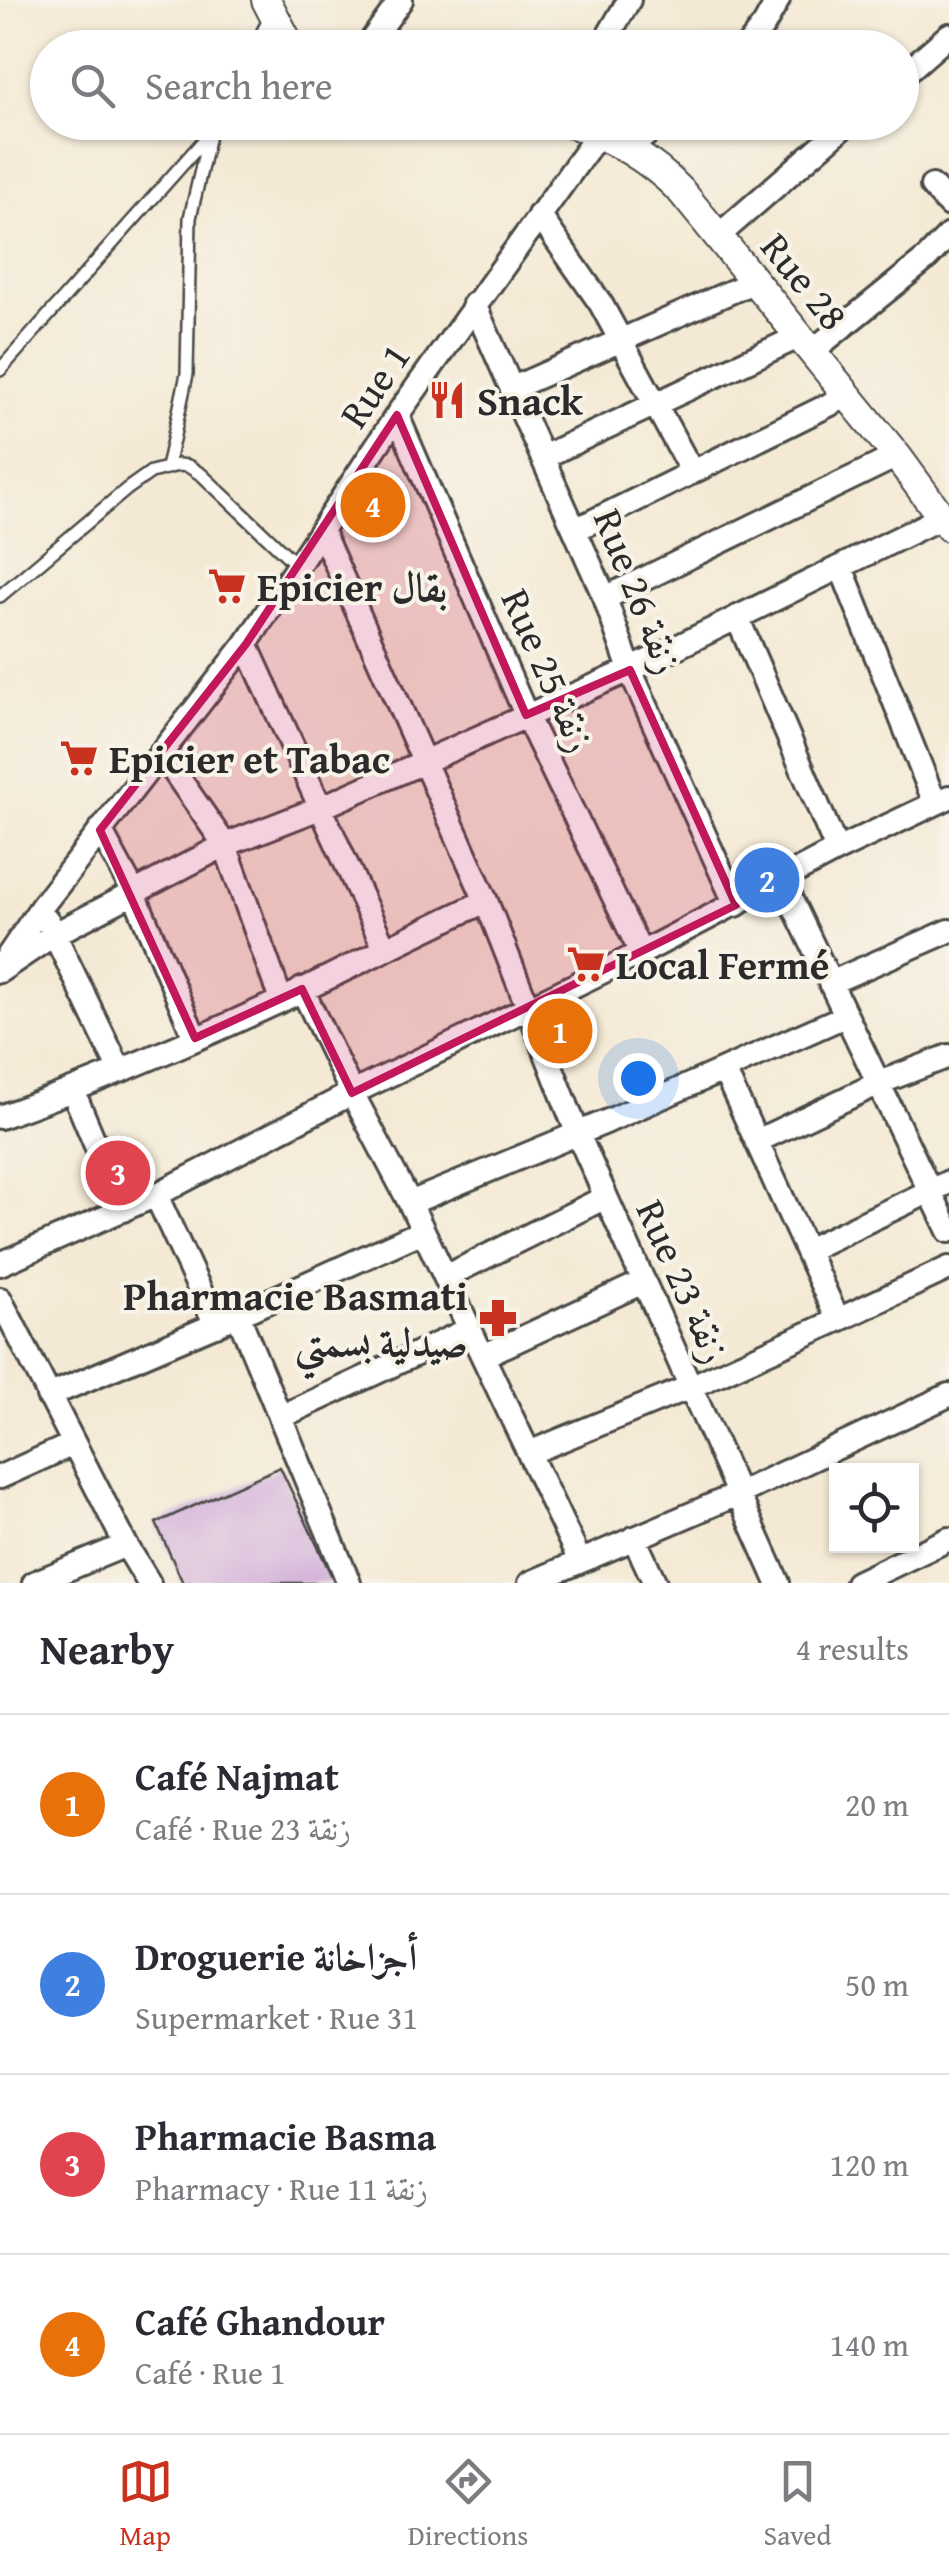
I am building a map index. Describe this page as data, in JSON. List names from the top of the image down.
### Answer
{
  "streets": {
    "street": [
      "Rue 28",
      "Rue 1",
      "Rue 26 زنقة",
      "Rue 25 زنقة",
      "Rue 23 زنقة"
    ]
  },
  "crossings": [
    ["Rue 1", "Rue 26 زنقة"],
    ["Rue 1", "Rue 25 زنقة"],
    ["Rue 1", "Rue 23 زنقة"]
  ],
  "places": {
    "restaurant": ["Snack"],
    "supermarket": ["Epicier بقال", "Epicier et Tabac", "Local Fermé"],
    "pharmacy": ["Pharmacie Basmati صيدلية بسمتي"]
  },
  "page": {
    "search": "Search here",
    "pins": [
      "4",
      "2",
      "1",
      "3"
    ],
    "heading": ["Nearby", "4 results"],
    "list": [
      {
        "mark": "1",
        "name": "Café Najmat",
        "note": "Café · Rue 23 زنقة",
        "value": "20 m"
      },
      {
        "mark": "2",
        "name": "Droguerie أجزاخانة",
        "note": "Supermarket · Rue 31",
        "value": "50 m"
      },
      {
        "mark": "3",
        "name": "Pharmacie Basma",
        "note": "Pharmacy · Rue 11 زنقة",
        "value": "120 m"
      },
      {
        "mark": "4",
        "name": "Café Ghandour",
        "note": "Café · Rue 1",
        "value": "140 m"
      }
    ],
    "nav": ["Map", "Directions", "Saved"]
  }
}
